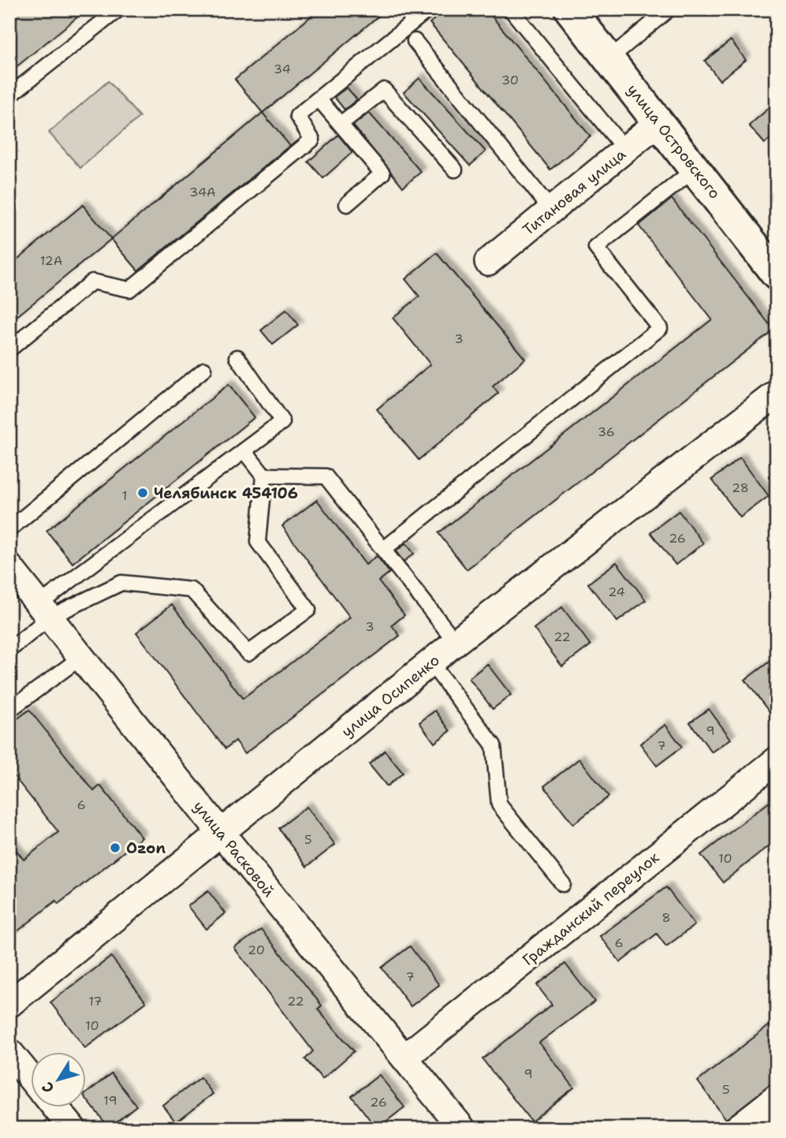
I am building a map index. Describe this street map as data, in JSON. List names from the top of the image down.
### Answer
{
  "streets": {
    "street": [
      "улица Островского",
      "Титановая улица",
      "улица Осипенко",
      "улица Расковой",
      "Гражданский переулок"
    ]
  },
  "crossings": [
    ["улица Островского", "Титановая улица"],
    ["улица Осипенко", "улица Расковой"],
    ["улица Расковой", "Гражданский переулок"]
  ],
  "places": ["Челябинск 454106", "Ozon"],
  "house_numbers": [
    "34",
    "30",
    "34А",
    "12А",
    "3",
    "36",
    "28",
    "1",
    "26",
    "24",
    "3",
    "22",
    "9",
    "7",
    "6",
    "5",
    "10",
    "8",
    "6",
    "20",
    "7",
    "17",
    "22",
    "10",
    "9",
    "5",
    "19",
    "26"
  ],
  "north": "bottom left"
}
